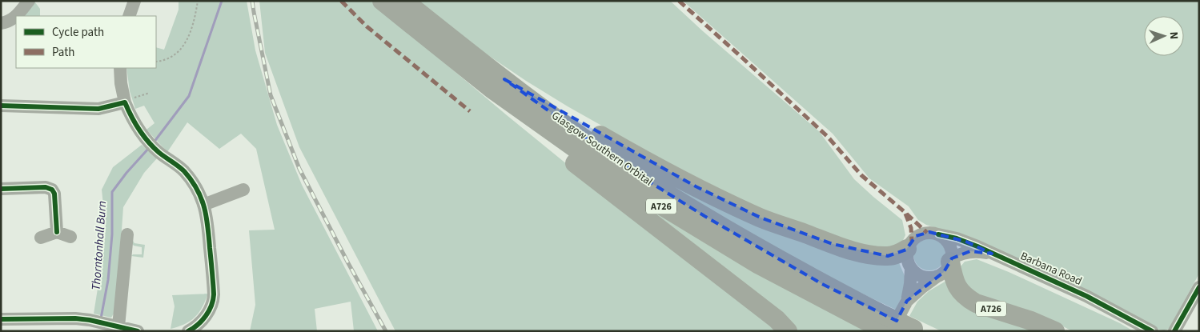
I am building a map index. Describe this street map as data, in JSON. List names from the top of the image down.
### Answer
{
  "streets": {
    "highway": ["Glasgow Southern Orbital", "A726"],
    "street": ["Barbana Road"]
  },
  "crossings": [
    ["Glasgow Southern Orbital", "A726"],
    ["A726", "Barbana Road"]
  ],
  "water": ["Thorntonhall Burn"],
  "legend": ["Cycle path", "Path"],
  "north": "right"
}
